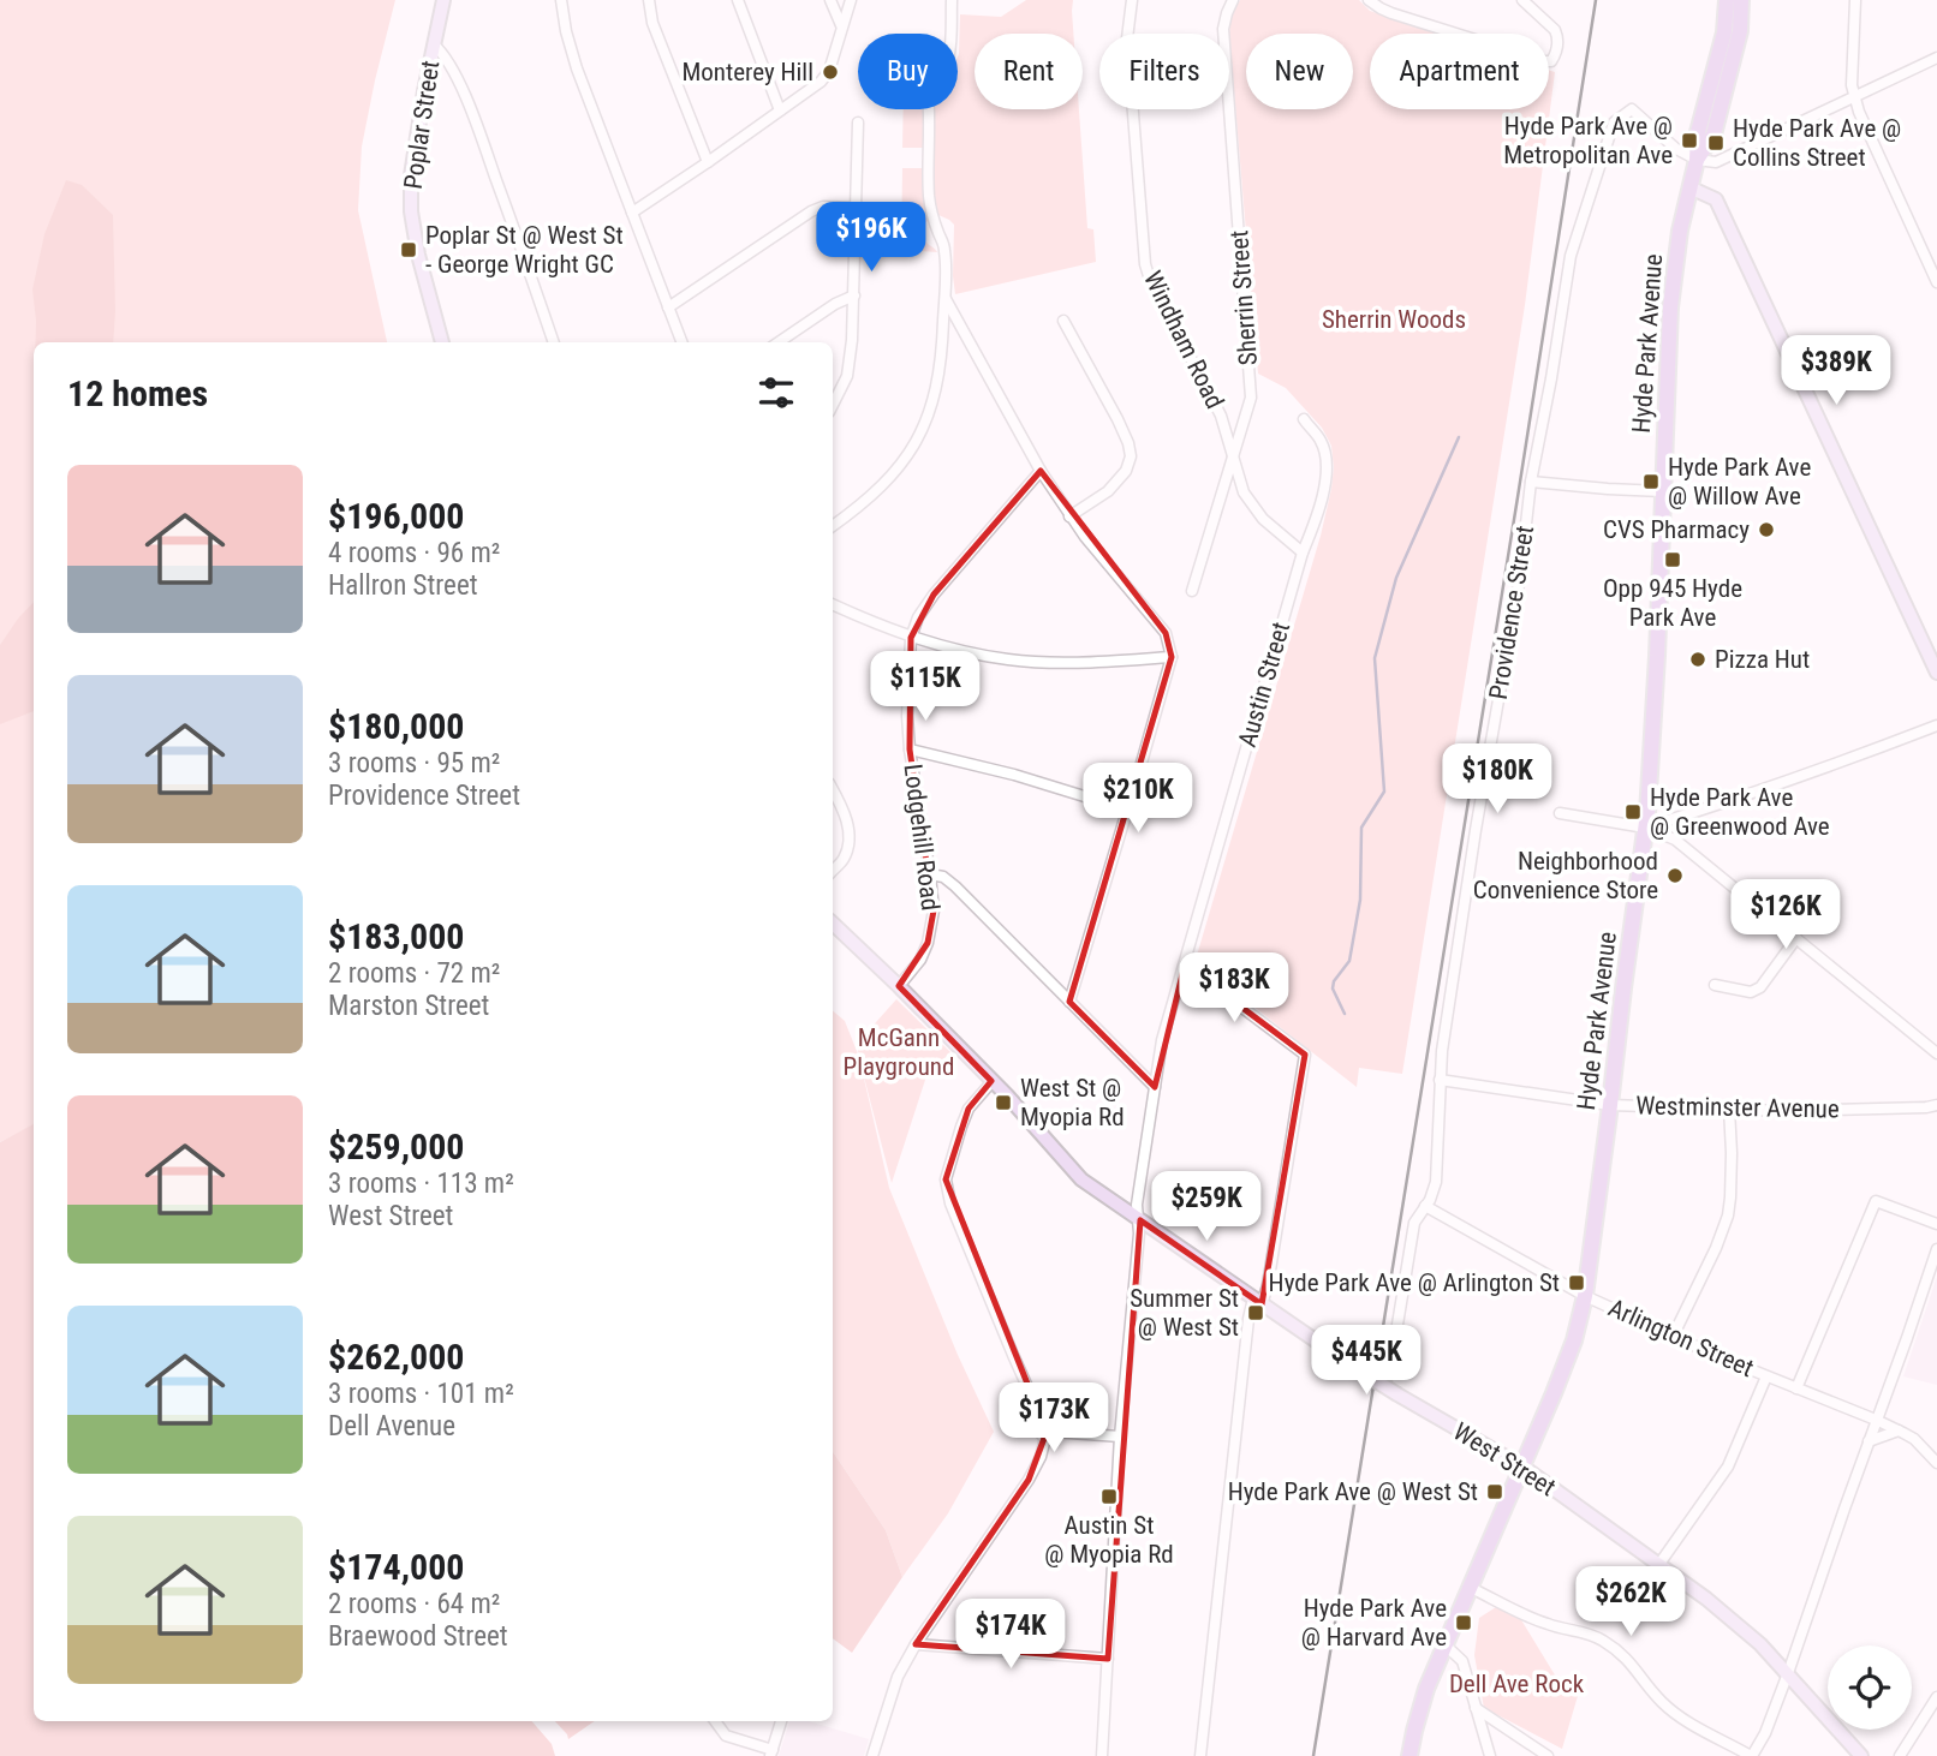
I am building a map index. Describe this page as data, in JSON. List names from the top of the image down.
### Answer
{
  "streets": {
    "main road": ["Hyde Park Avenue"],
    "street": [
      "Poplar Street",
      "Sherrin Street",
      "Windham Road",
      "Providence Street",
      "Austin Street",
      "Lodgehill Road",
      "Westminster Avenue",
      "Arlington Street",
      "West Street"
    ]
  },
  "crossings": [
    ["Sherrin Street", "Windham Road"],
    ["Windham Road", "Austin Street"],
    ["Hyde Park Avenue", "Providence Street"],
    ["Hyde Park Avenue", "Westminster Avenue"],
    ["Hyde Park Avenue", "Arlington Street"],
    ["Hyde Park Avenue", "West Street"],
    ["Providence Street", "Westminster Avenue"],
    ["Providence Street", "Arlington Street"],
    ["Austin Street", "West Street"],
    ["Lodgehill Road", "West Street"]
  ],
  "parks": ["Sherrin Woods", "McGann Playground", "Dell Ave Rock"],
  "places": {
    "other": [
      "Monterey Hill",
      "CVS Pharmacy",
      "Pizza Hut",
      "Neighborhood Convenience Store"
    ],
    "transit": [
      "Hyde Park Ave @ Metropolitan Ave",
      "Hyde Park Ave @ Collins Street",
      "Poplar St @ West St - George Wright GC",
      "Hyde Park Ave @ Willow Ave",
      "Opp 945 Hyde Park Ave",
      "Hyde Park Ave @ Greenwood Ave",
      "West St @ Myopia Rd",
      "Hyde Park Ave @ Arlington St",
      "Summer St @ West St",
      "Hyde Park Ave @ West St",
      "Austin St @ Myopia Rd",
      "Hyde Park Ave @ Harvard Ave"
    ]
  },
  "page": {
    "chip": [
      "Buy",
      "Rent",
      "Filters",
      "New",
      "Apartment"
    ],
    "price": [
      "$196K",
      "$389K",
      "$115K",
      "$180K",
      "$210K",
      "$126K",
      "$183K",
      "$259K",
      "$445K",
      "$173K",
      "$262K",
      "$174K"
    ],
    "heading": "12 homes",
    "list": [
      {
        "name": "$196,000",
        "note": "4 rooms · 96 m² · Hallron Street"
      },
      {
        "name": "$180,000",
        "note": "3 rooms · 95 m² · Providence Street"
      },
      {
        "name": "$183,000",
        "note": "2 rooms · 72 m² · Marston Street"
      },
      {
        "name": "$259,000",
        "note": "3 rooms · 113 m² · West Street"
      },
      {
        "name": "$262,000",
        "note": "3 rooms · 101 m² · Dell Avenue"
      },
      {
        "name": "$174,000",
        "note": "2 rooms · 64 m² · Braewood Street"
      }
    ]
  }
}
